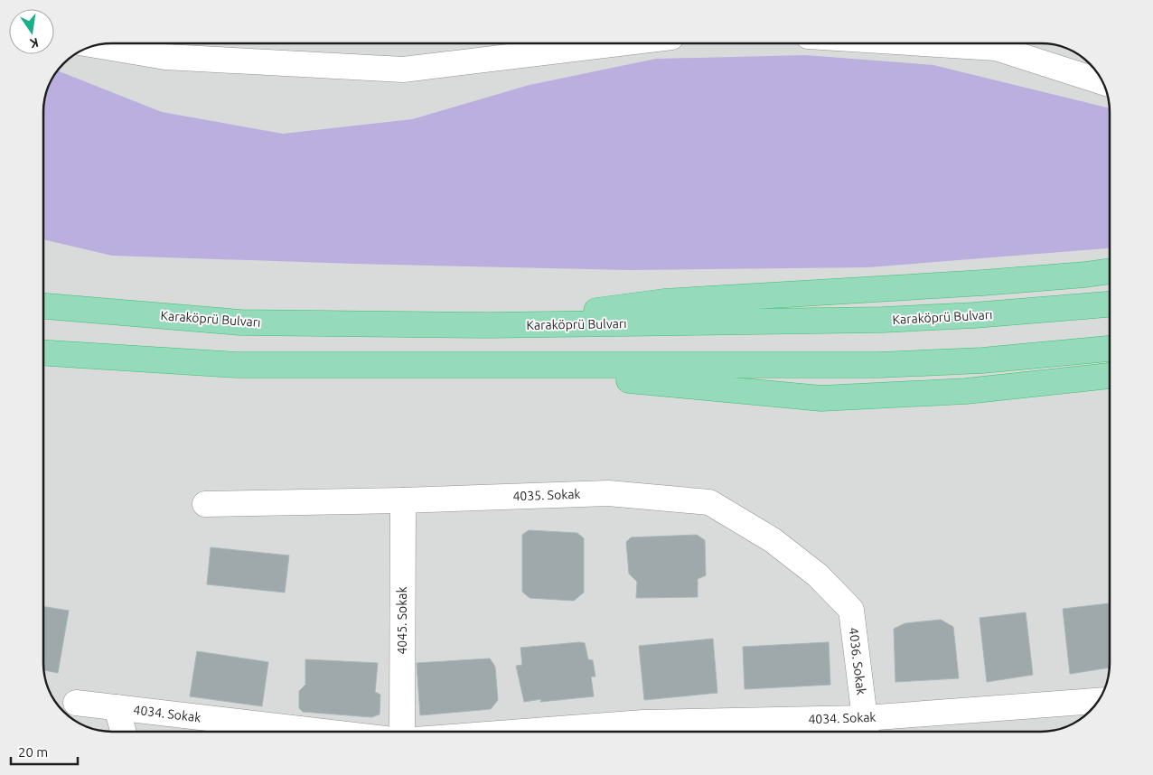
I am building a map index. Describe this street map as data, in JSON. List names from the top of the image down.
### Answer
{
  "streets": {
    "highway": ["Karaköprü Bulvarı"],
    "street": [
      "4035. Sokak",
      "4045. Sokak",
      "4036. Sokak",
      "4034. Sokak"
    ]
  },
  "crossings": [
    ["4035. Sokak", "4045. Sokak"],
    ["4035. Sokak", "4036. Sokak"],
    ["4036. Sokak", "4034. Sokak"]
  ],
  "scale_bar": "20 m",
  "north": "bottom"
}
